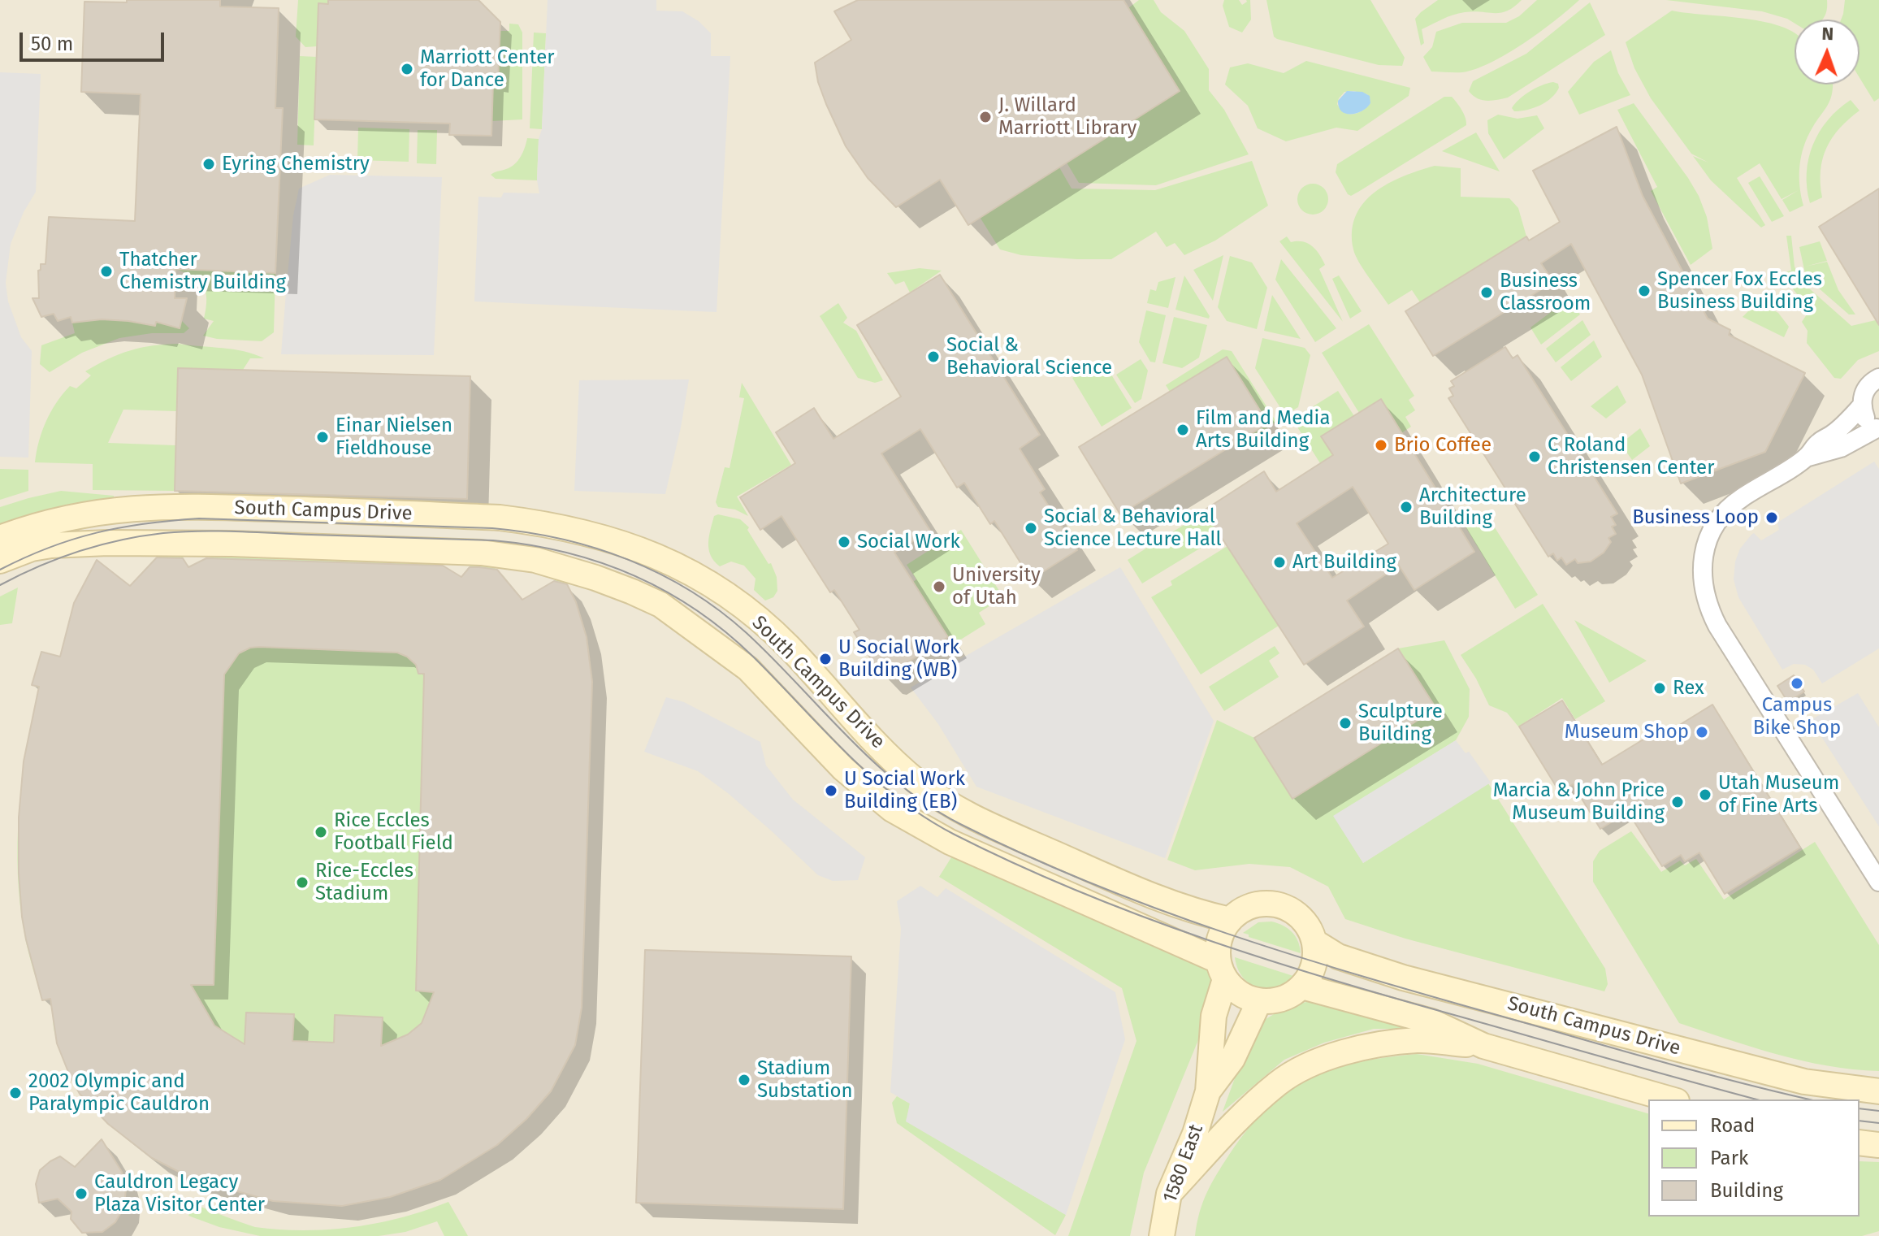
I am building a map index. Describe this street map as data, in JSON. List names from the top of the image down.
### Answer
{
  "streets": {
    "street": ["South Campus Drive", "1580 East"]
  },
  "crossings": [
    ["South Campus Drive", "1580 East"]
  ],
  "places": [
    "Marriott Center for Dance",
    "J. Willard Marriott Library",
    "Eyring Chemistry",
    "Thatcher Chemistry Building",
    "Spencer Fox Eccles Business Building",
    "Business Classroom",
    "Social & Behavioral Science",
    "Film and Media Arts Building",
    "Einar Nielsen Fieldhouse",
    "Brio Coffee",
    "C Roland Christensen Center",
    "Architecture Building",
    "Business Loop",
    "Social & Behavioral Science Lecture Hall",
    "Social Work",
    "Art Building",
    "University of Utah",
    "U Social Work Building (WB)",
    "Campus Bike Shop",
    "Rex",
    "Sculpture Building",
    "Museum Shop",
    "U Social Work Building (EB)",
    "Utah Museum of Fine Arts",
    "Marcia & John Price Museum Building",
    "Rice Eccles Football Field",
    "Rice-Eccles Stadium",
    "Stadium Substation",
    "2002 Olympic and Paralympic Cauldron",
    "Cauldron Legacy Plaza Visitor Center"
  ],
  "legend": ["Road", "Park", "Building"],
  "scale_bar": "50 m",
  "north": "top"
}
